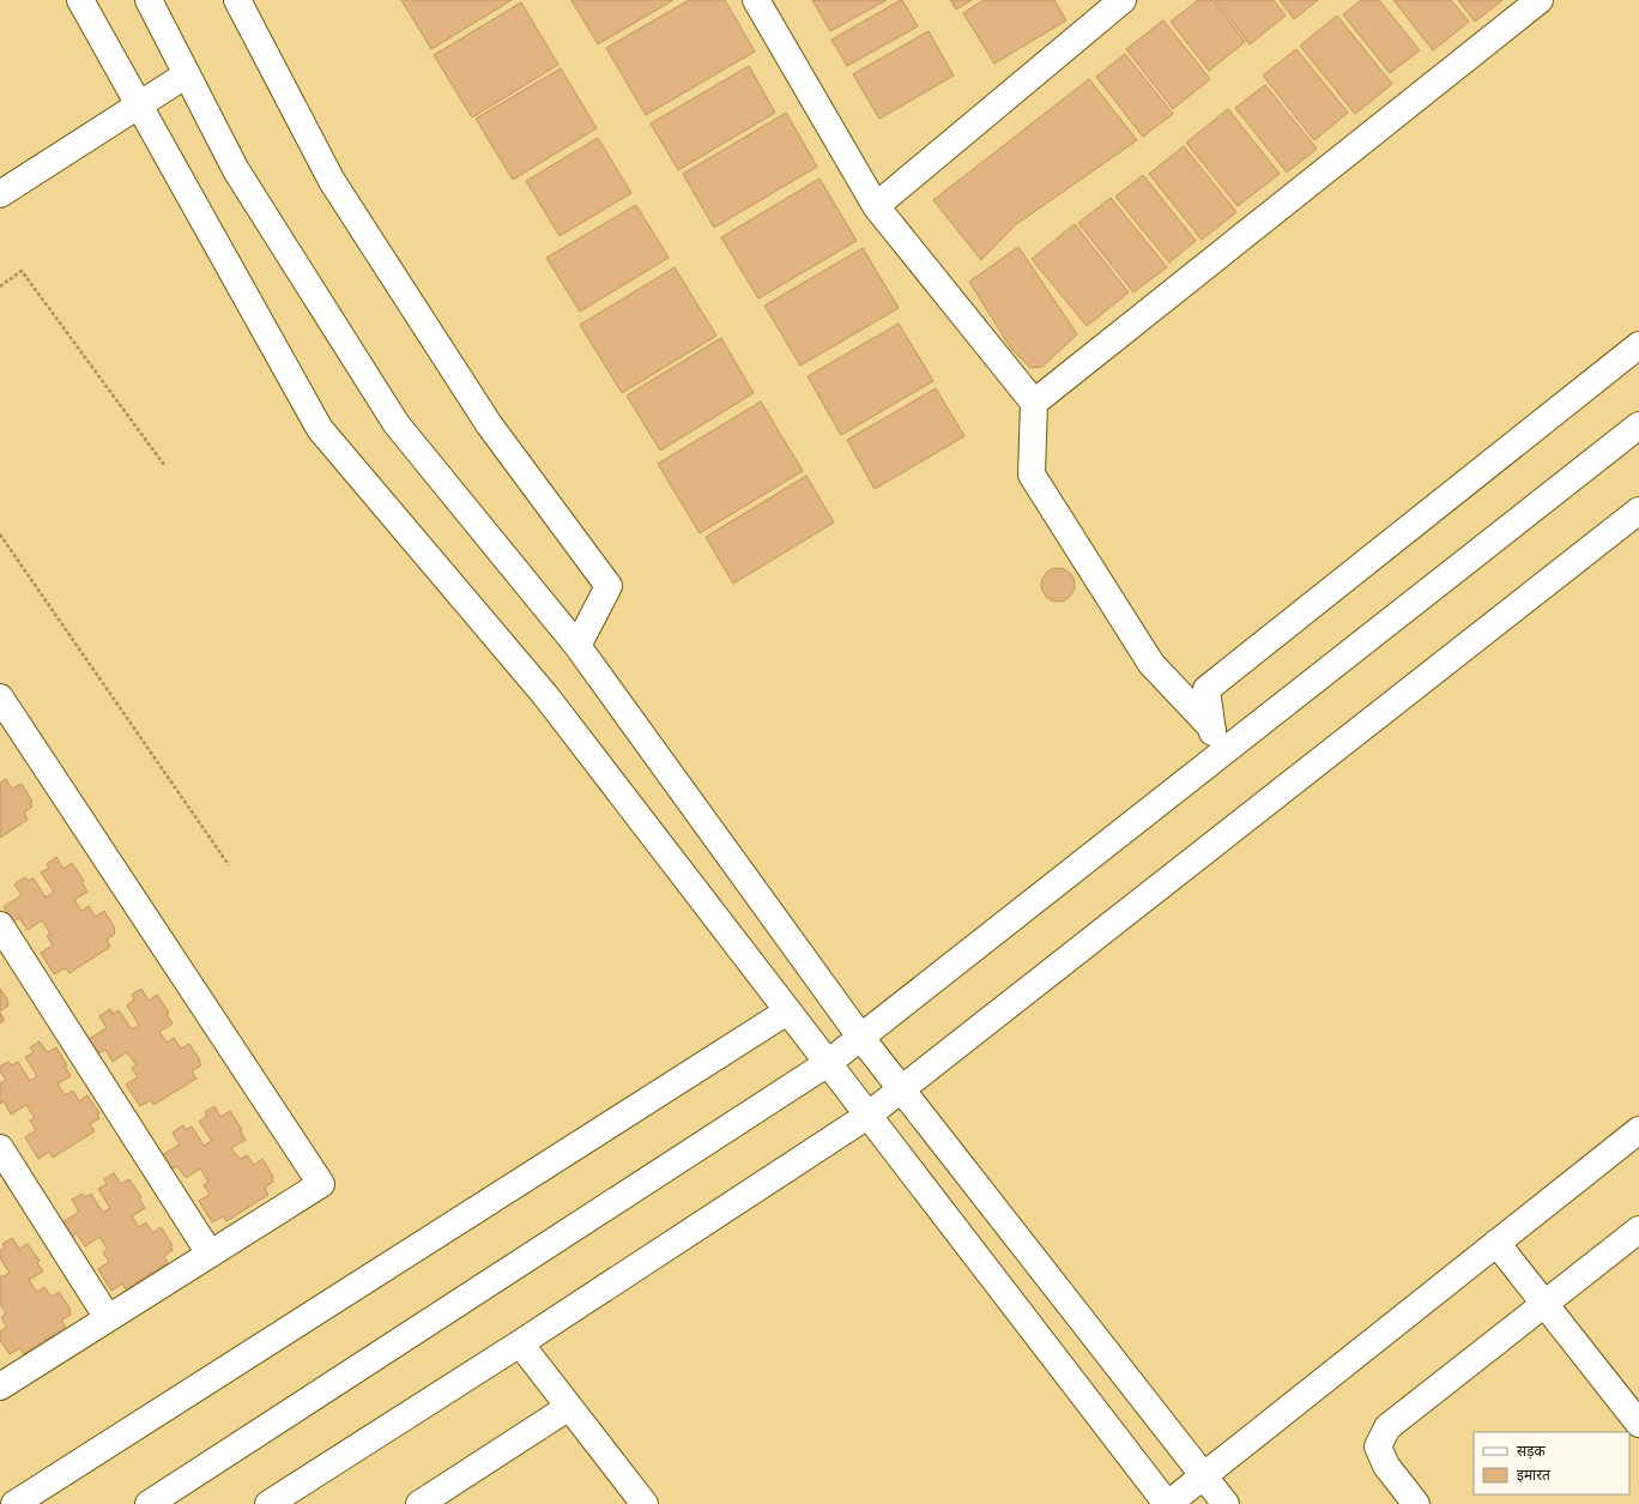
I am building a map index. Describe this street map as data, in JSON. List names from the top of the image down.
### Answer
{
  "legend": ["सड़क", "इमारत"]
}
